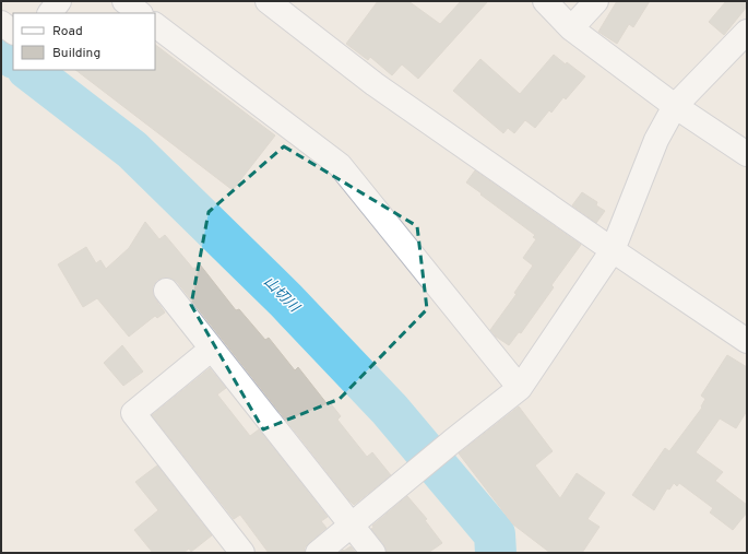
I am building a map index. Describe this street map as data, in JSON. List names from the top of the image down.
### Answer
{
  "water": ["山切川"],
  "legend": ["Road", "Building"]
}
